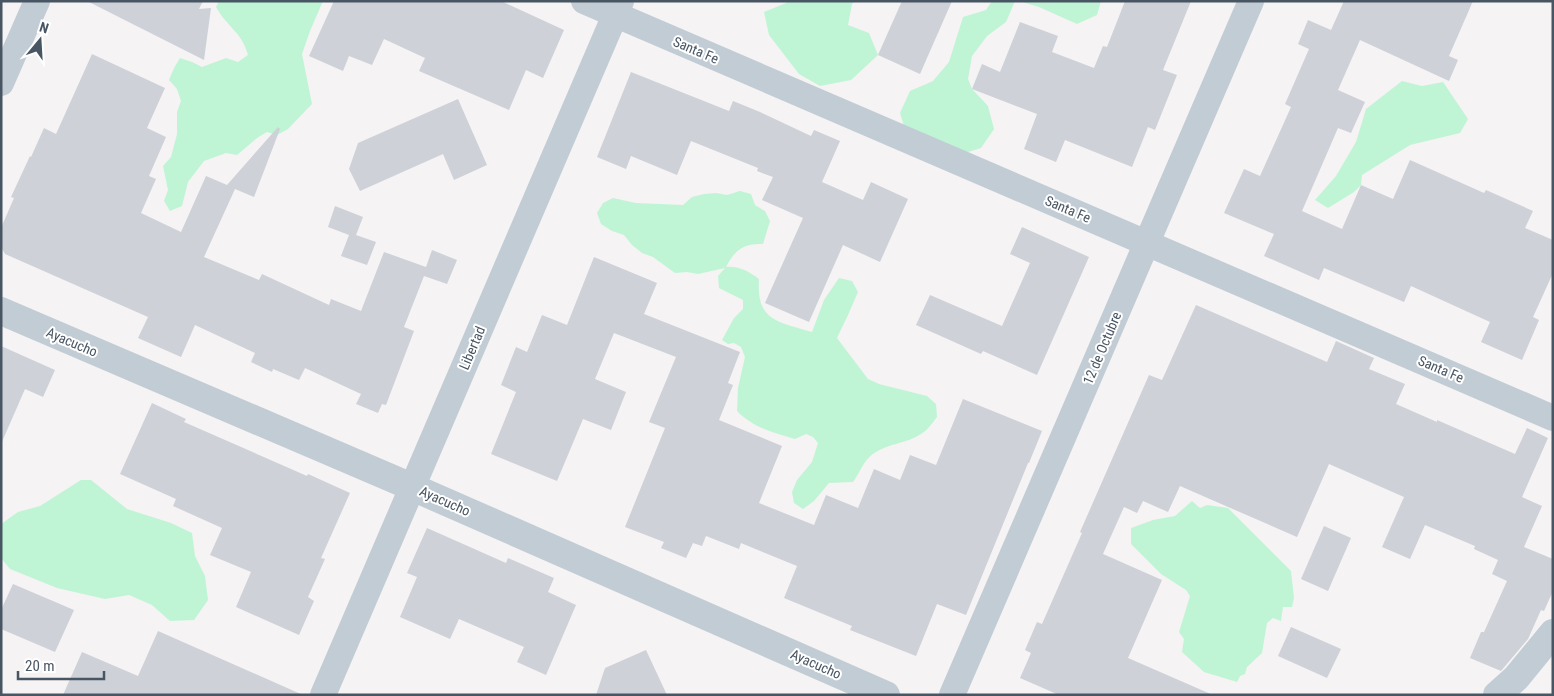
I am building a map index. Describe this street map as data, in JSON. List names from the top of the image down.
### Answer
{
  "streets": {
    "street": [
      "Santa Fe",
      "Ayacucho",
      "Libertad",
      "12 de Octubre"
    ]
  },
  "crossings": [
    ["Santa Fe", "Libertad"],
    ["Santa Fe", "12 de Octubre"],
    ["Ayacucho", "Libertad"]
  ],
  "scale_bar": "20 m",
  "north": "top"
}
